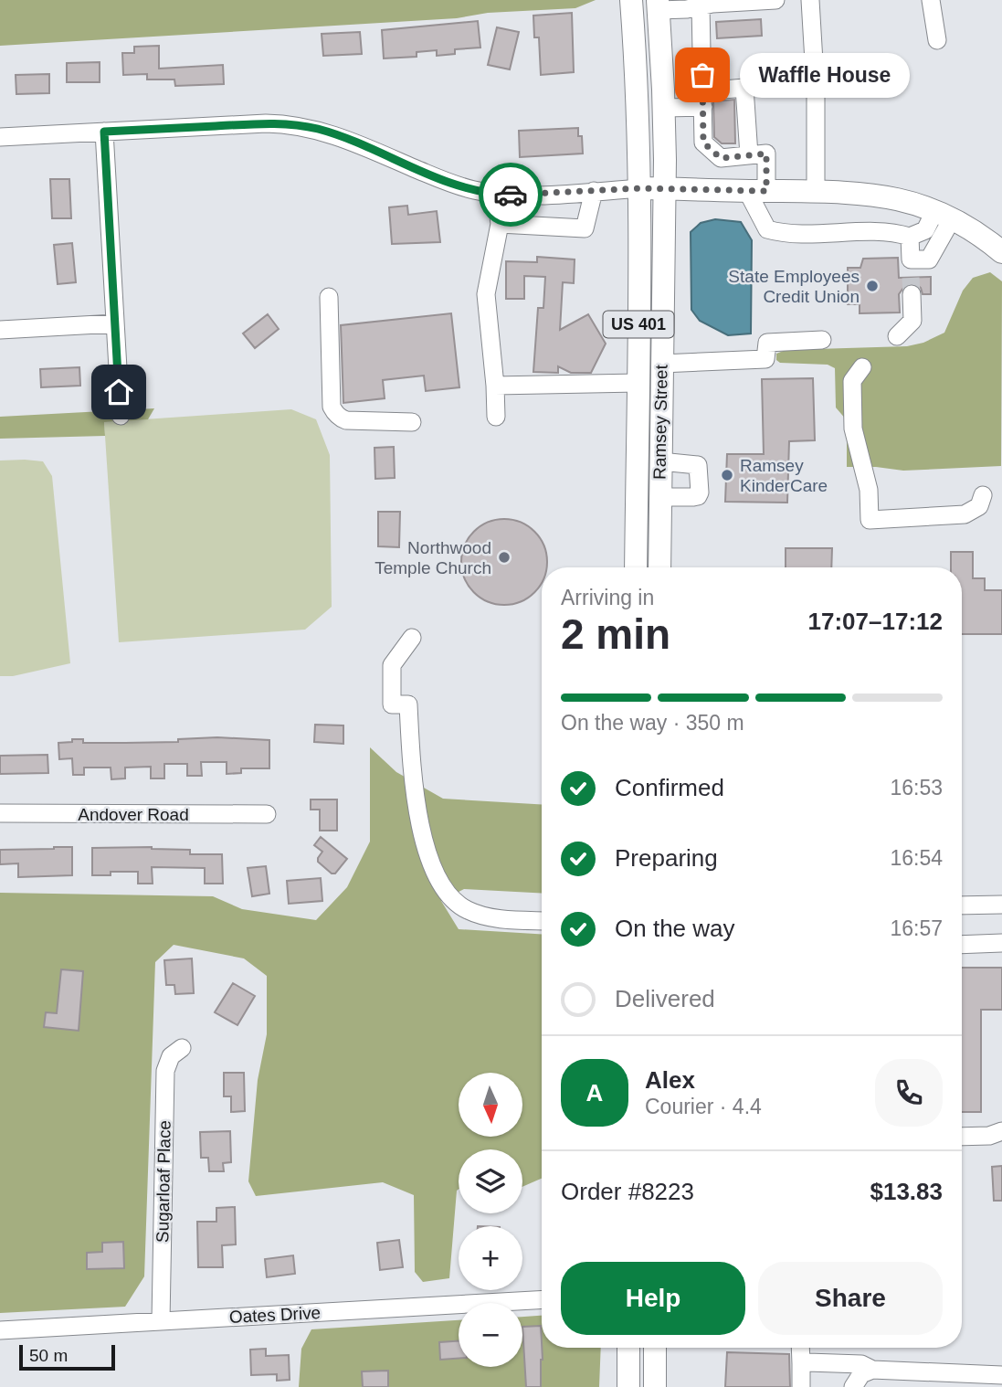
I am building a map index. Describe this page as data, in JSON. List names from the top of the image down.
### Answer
{
  "streets": {
    "main road": ["US 401", "Ramsey Street"],
    "street": ["Andover Road", "Sugarloaf Place", "Oates Drive"]
  },
  "crossings": [
    ["Sugarloaf Place", "Oates Drive"]
  ],
  "places": [
    "Waffle House",
    "State Employees Credit Union",
    "Ramsey KinderCare",
    "Northwood Temple Church"
  ],
  "scale_bar": "50 m",
  "north": "bottom",
  "page": {
    "bubble": "Waffle House",
    "heading": ["2 min", "Arriving in", "17:07–17:12"],
    "panel": [
      "Alex",
      "Courier · 4.4",
      "Order #8223",
      "$13.83"
    ],
    "bar": "On the way · 350 m",
    "list": [
      ["Confirmed", "16:53"],
      ["Preparing", "16:54"],
      ["On the way", "16:57"],
      "Delivered"
    ],
    "round": "A",
    "map_buttons": ["+", "−"],
    "buttons": ["Help", "Share"],
    "scale": "50 m"
  }
}
